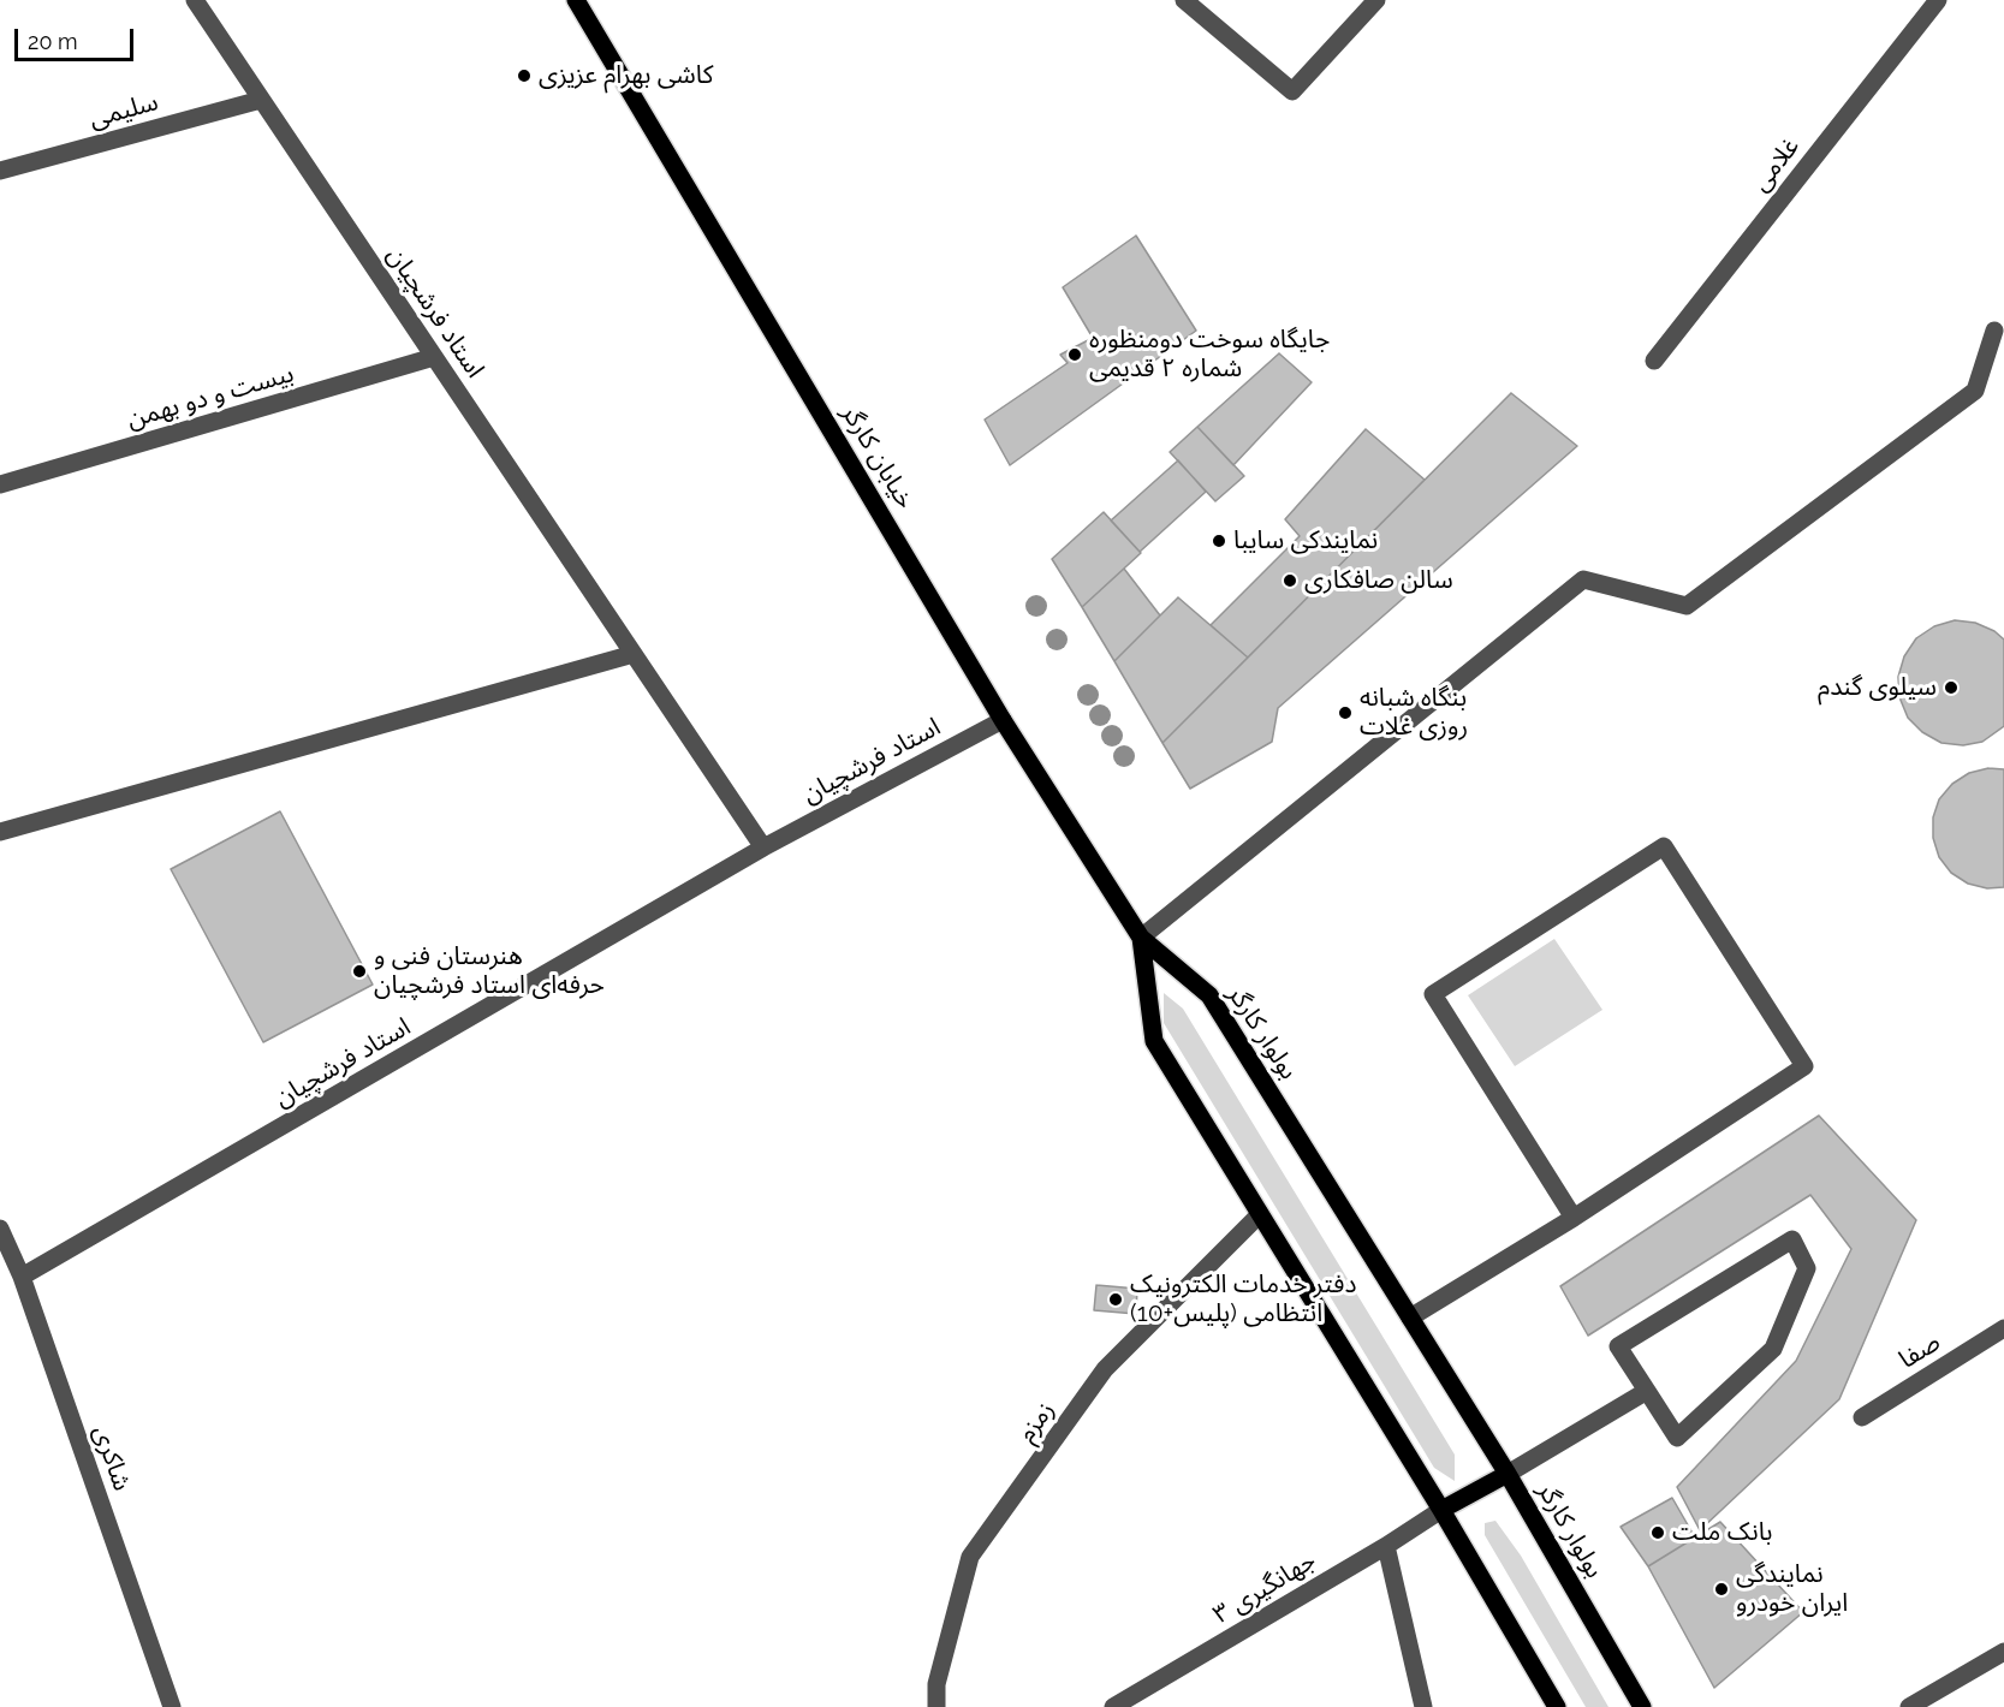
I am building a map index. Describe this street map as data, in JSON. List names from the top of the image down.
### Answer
{
  "streets": {
    "main road": ["خیابان کارگر", "بولوار کارگر"],
    "street": [
      "سلیمی",
      "غلامی",
      "استاد فرشچیان",
      "بیست و دو بهمن",
      "صفا",
      "زمزم",
      "شاکری",
      "جهانگیری ۳"
    ]
  },
  "crossings": [
    ["سلیمی", "استاد فرشچیان"],
    ["استاد فرشچیان", "بیست و دو بهمن"],
    ["استاد فرشچیان", "خیابان کارگر"],
    ["استاد فرشچیان", "شاکری"],
    ["خیابان کارگر", "بولوار کارگر"]
  ],
  "places": [
    "کاشی بهرام عزیزی",
    "جایگاه سوخت دومنظوره شماره ۲ قدیمی",
    "نمايندكى سايبا",
    "سالن صافكارى",
    "سیلوی گندم",
    "بنگاه شبانه روزی غلات",
    "هنرستان فنی و حرفه‌ای استاد فرشچیان",
    "دفتر خدمات الکترونیک انتظامی (پلیس+10)",
    "بانک ملت",
    "نمایندگی ایران خودرو"
  ],
  "scale_bar": "20 m"
}
